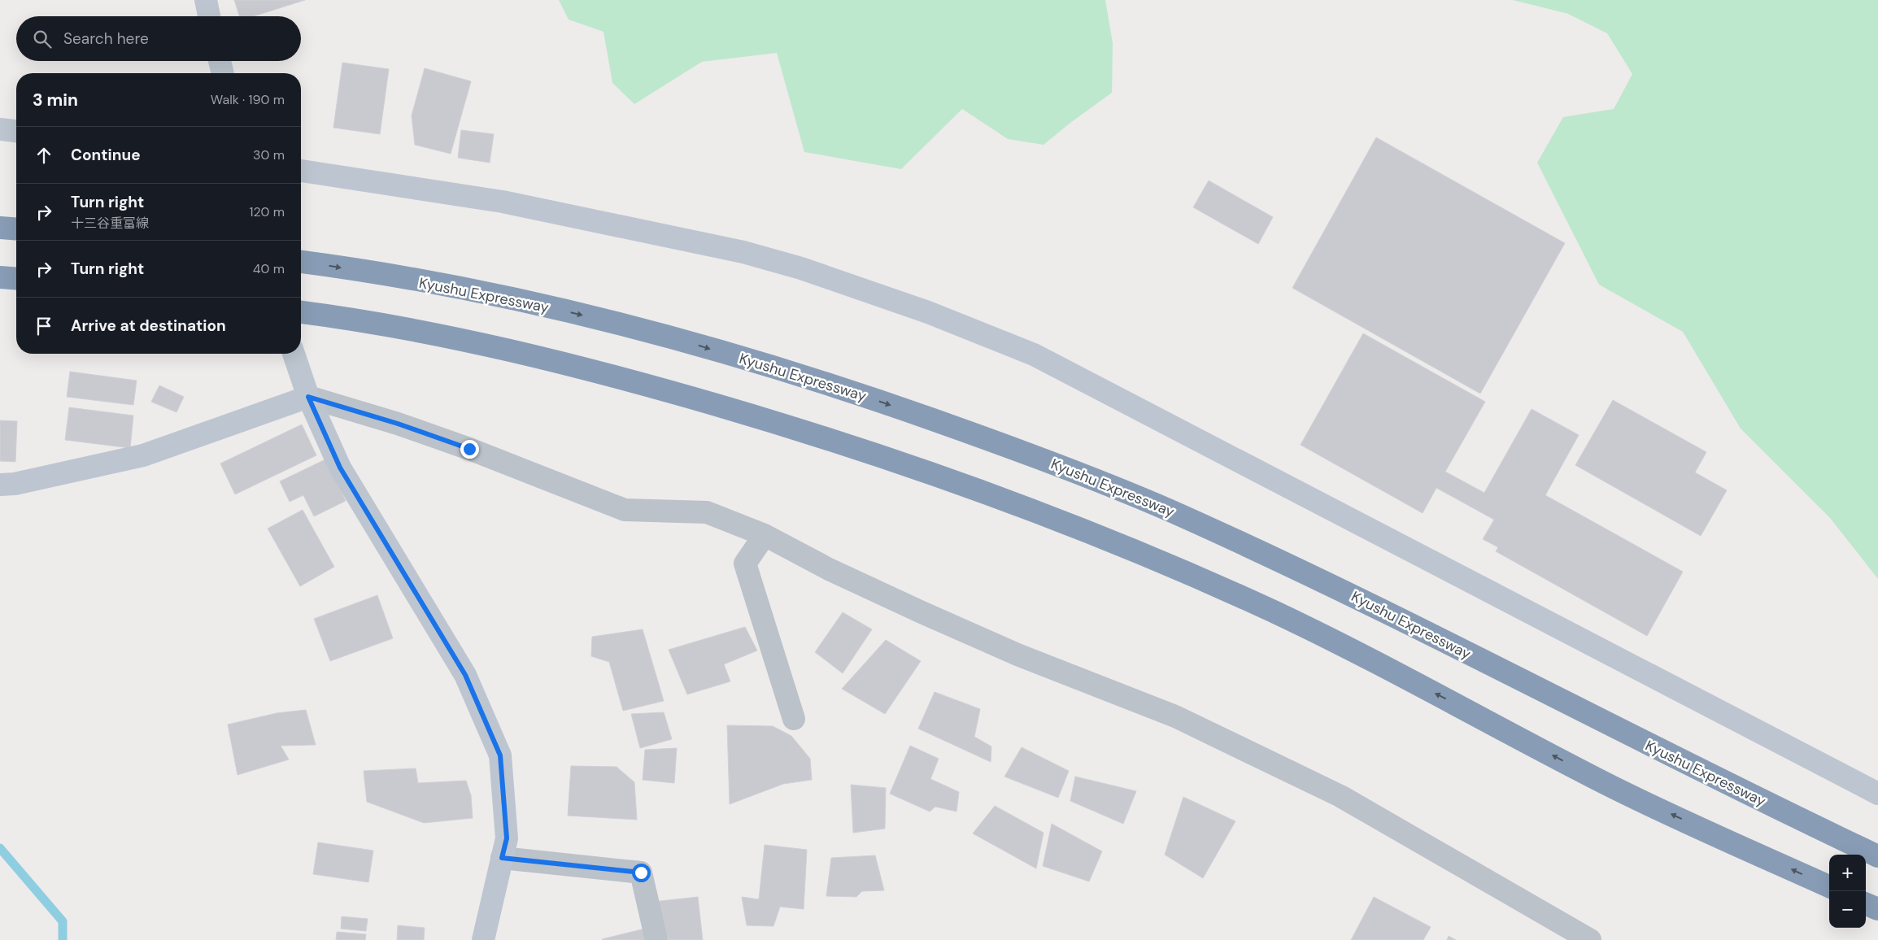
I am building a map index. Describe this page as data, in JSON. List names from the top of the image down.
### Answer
{
  "streets": {
    "highway": ["Kyushu Expressway"]
  },
  "page": {
    "search": "Search here",
    "heading": ["3 min", "Walk · 190 m"],
    "list": [
      ["Continue", "30 m"],
      ["Turn right", "十三谷重富線", "120 m"],
      ["Turn right", "40 m"],
      "Arrive at destination"
    ],
    "map_buttons": ["+", "−"]
  }
}
